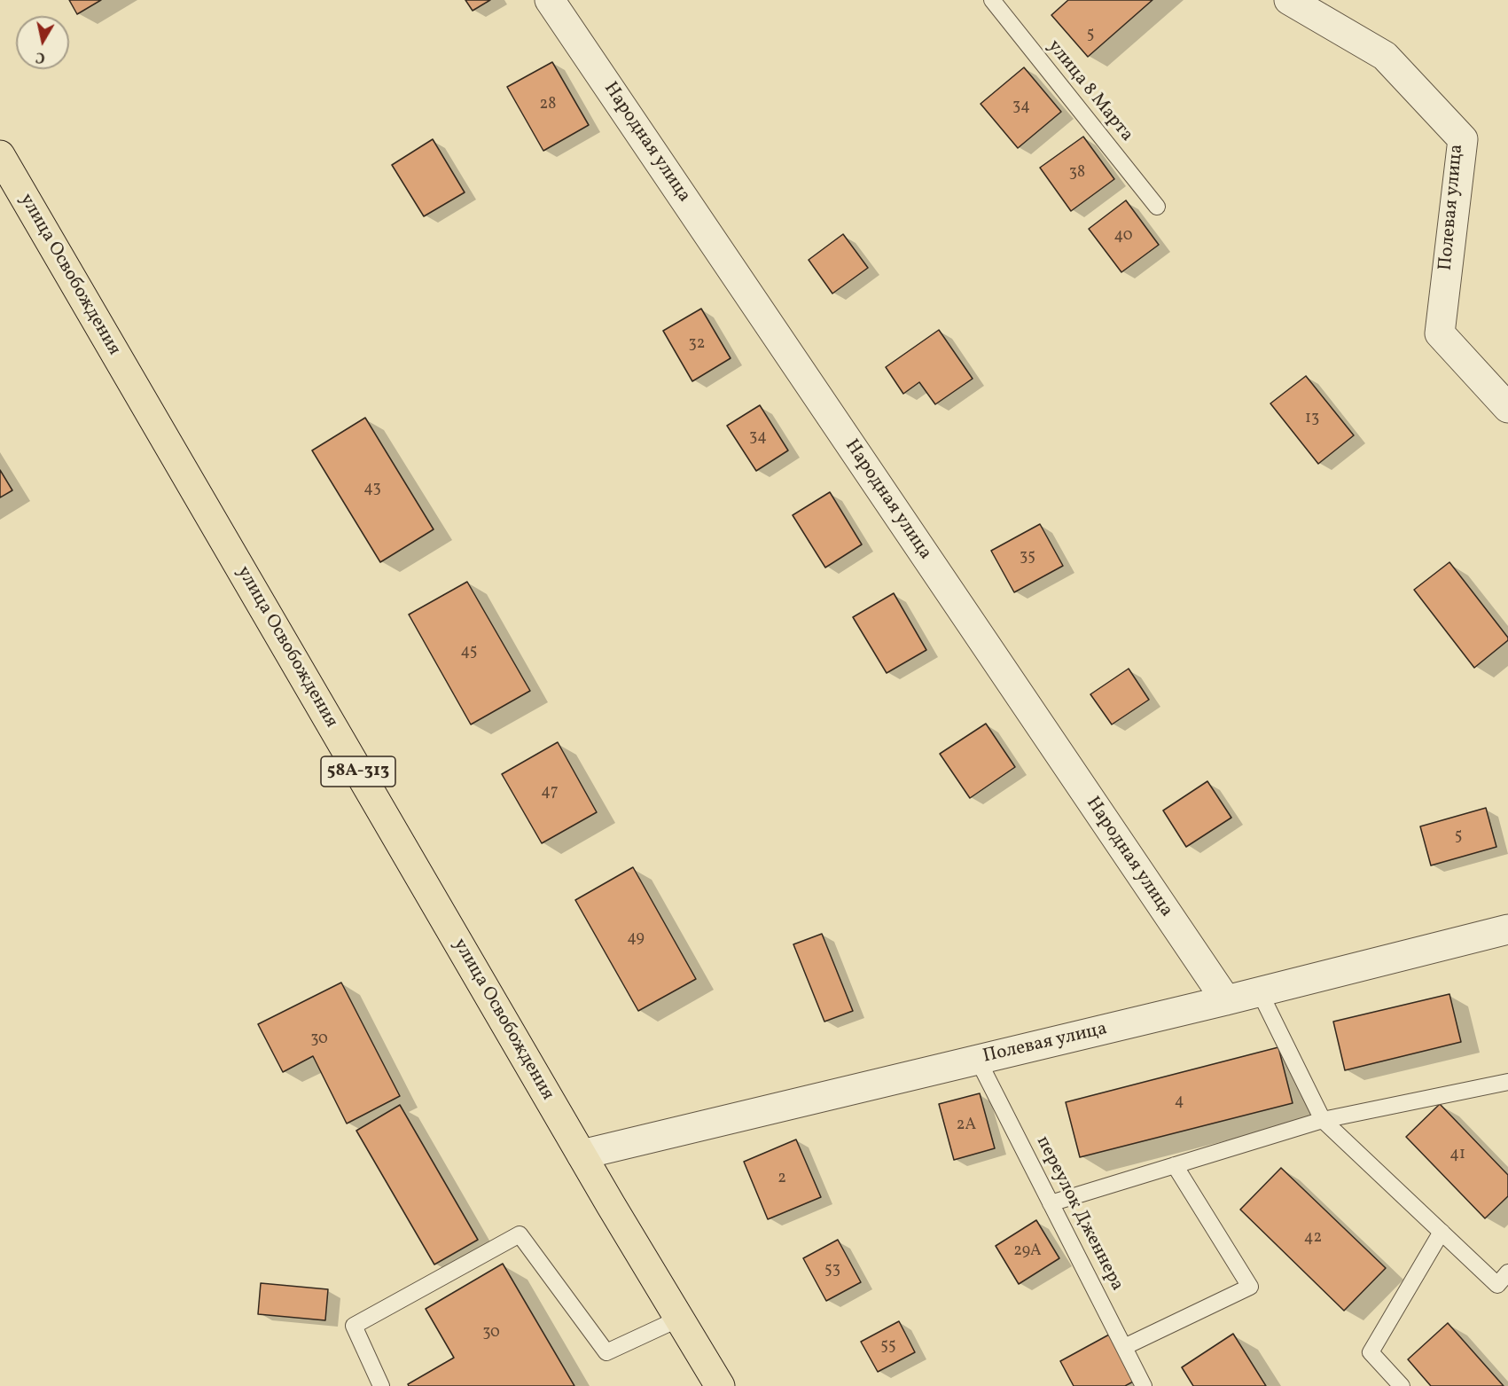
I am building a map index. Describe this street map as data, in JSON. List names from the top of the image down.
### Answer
{
  "streets": {
    "main road": ["улица Освобождения", "58А-313"],
    "street": ["Народная улица", "Полевая улица"],
    "lane": ["улица 8 Марта", "переулок Дженнера"]
  },
  "crossings": [
    ["Народная улица", "Полевая улица"],
    ["Полевая улица", "улица Освобождения"],
    ["Полевая улица", "переулок Дженнера"]
  ],
  "house_numbers": [
    "5",
    "28",
    "34",
    "38",
    "40",
    "32",
    "13",
    "34",
    "43",
    "35",
    "45",
    "47",
    "5",
    "49",
    "30",
    "4",
    "2А",
    "41",
    "2",
    "42",
    "29А",
    "53",
    "30",
    "55"
  ],
  "north": "bottom"
}
